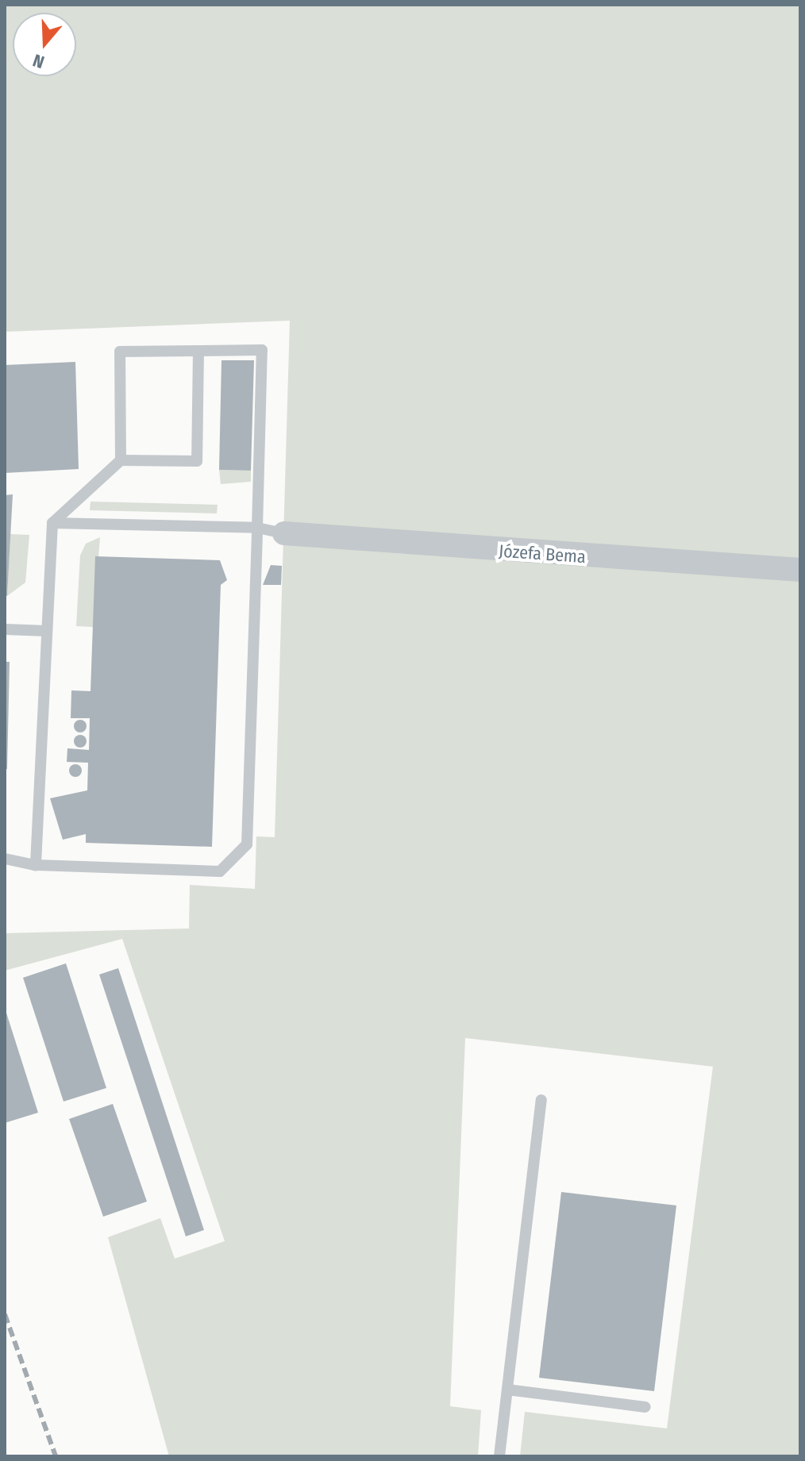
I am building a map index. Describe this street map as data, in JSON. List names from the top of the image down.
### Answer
{
  "streets": {
    "street": ["Józefa Bema"]
  },
  "north": "bottom"
}
